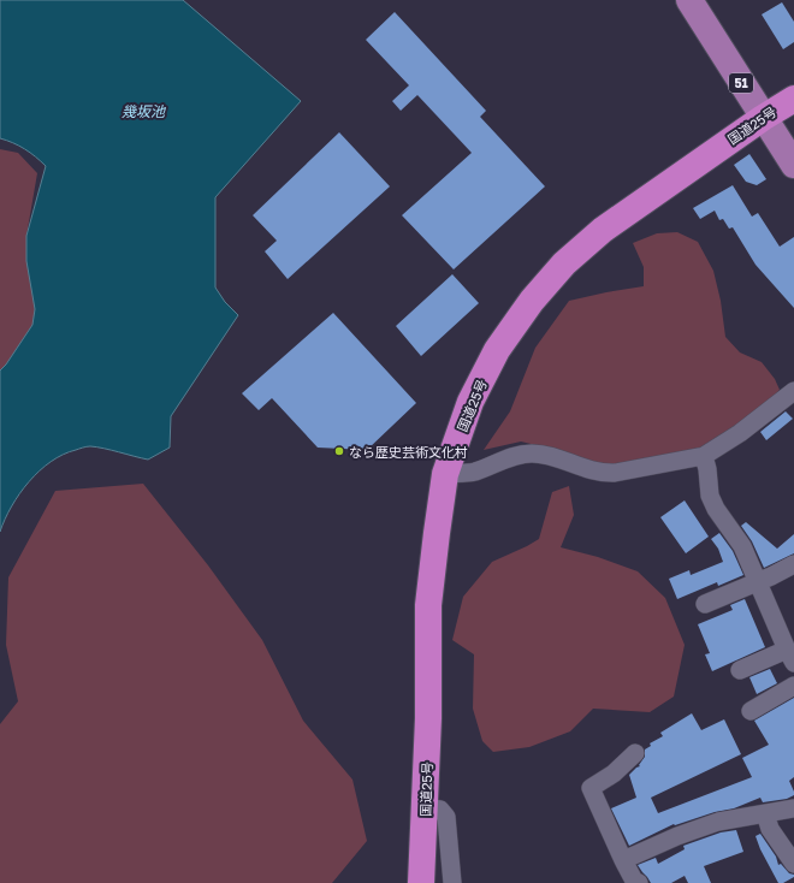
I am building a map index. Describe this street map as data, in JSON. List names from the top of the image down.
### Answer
{
  "streets": {
    "highway": ["国道25号"],
    "main road": ["51"]
  },
  "crossings": [
    ["51", "国道25号"]
  ],
  "water": ["幾坂池"],
  "places": ["なら歴史芸術文化村"]
}
